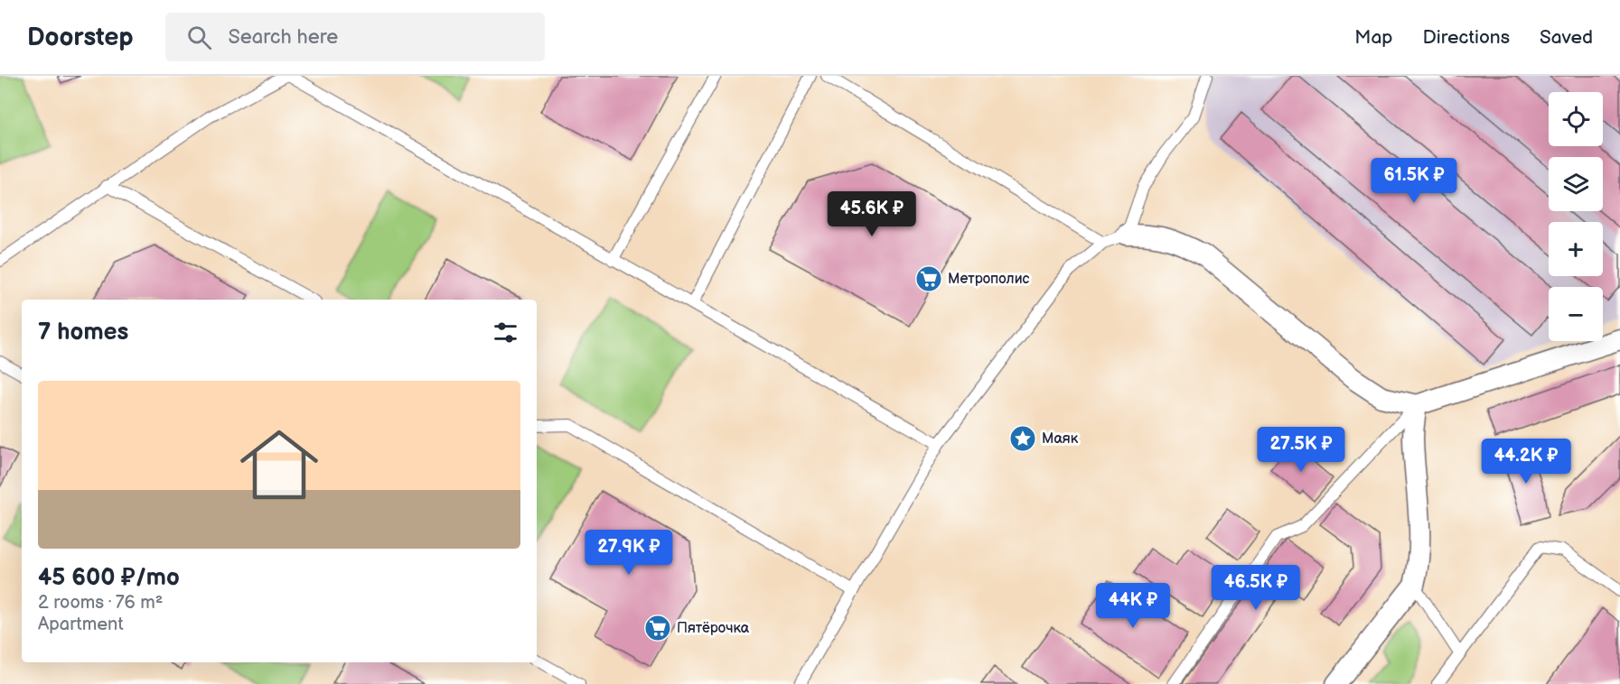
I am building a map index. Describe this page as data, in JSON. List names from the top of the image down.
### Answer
{
  "places": {
    "supermarket": ["Метрополис", "Пятёрочка"],
    "place": ["Маяк"]
  },
  "page": {
    "header": "Doorstep",
    "search": "Search here",
    "nav": ["Map", "Directions", "Saved"],
    "map_buttons": ["+", "−"],
    "price": [
      "61.5K ₽",
      "45.6K ₽",
      "27.5K ₽",
      "44.2K ₽",
      "27.9K ₽",
      "46.5K ₽",
      "44K ₽"
    ],
    "heading": "7 homes",
    "list": [
      {
        "name": "45 600 ₽/mo",
        "note": "2 rooms · 76 m² · Apartment"
      }
    ]
  }
}
